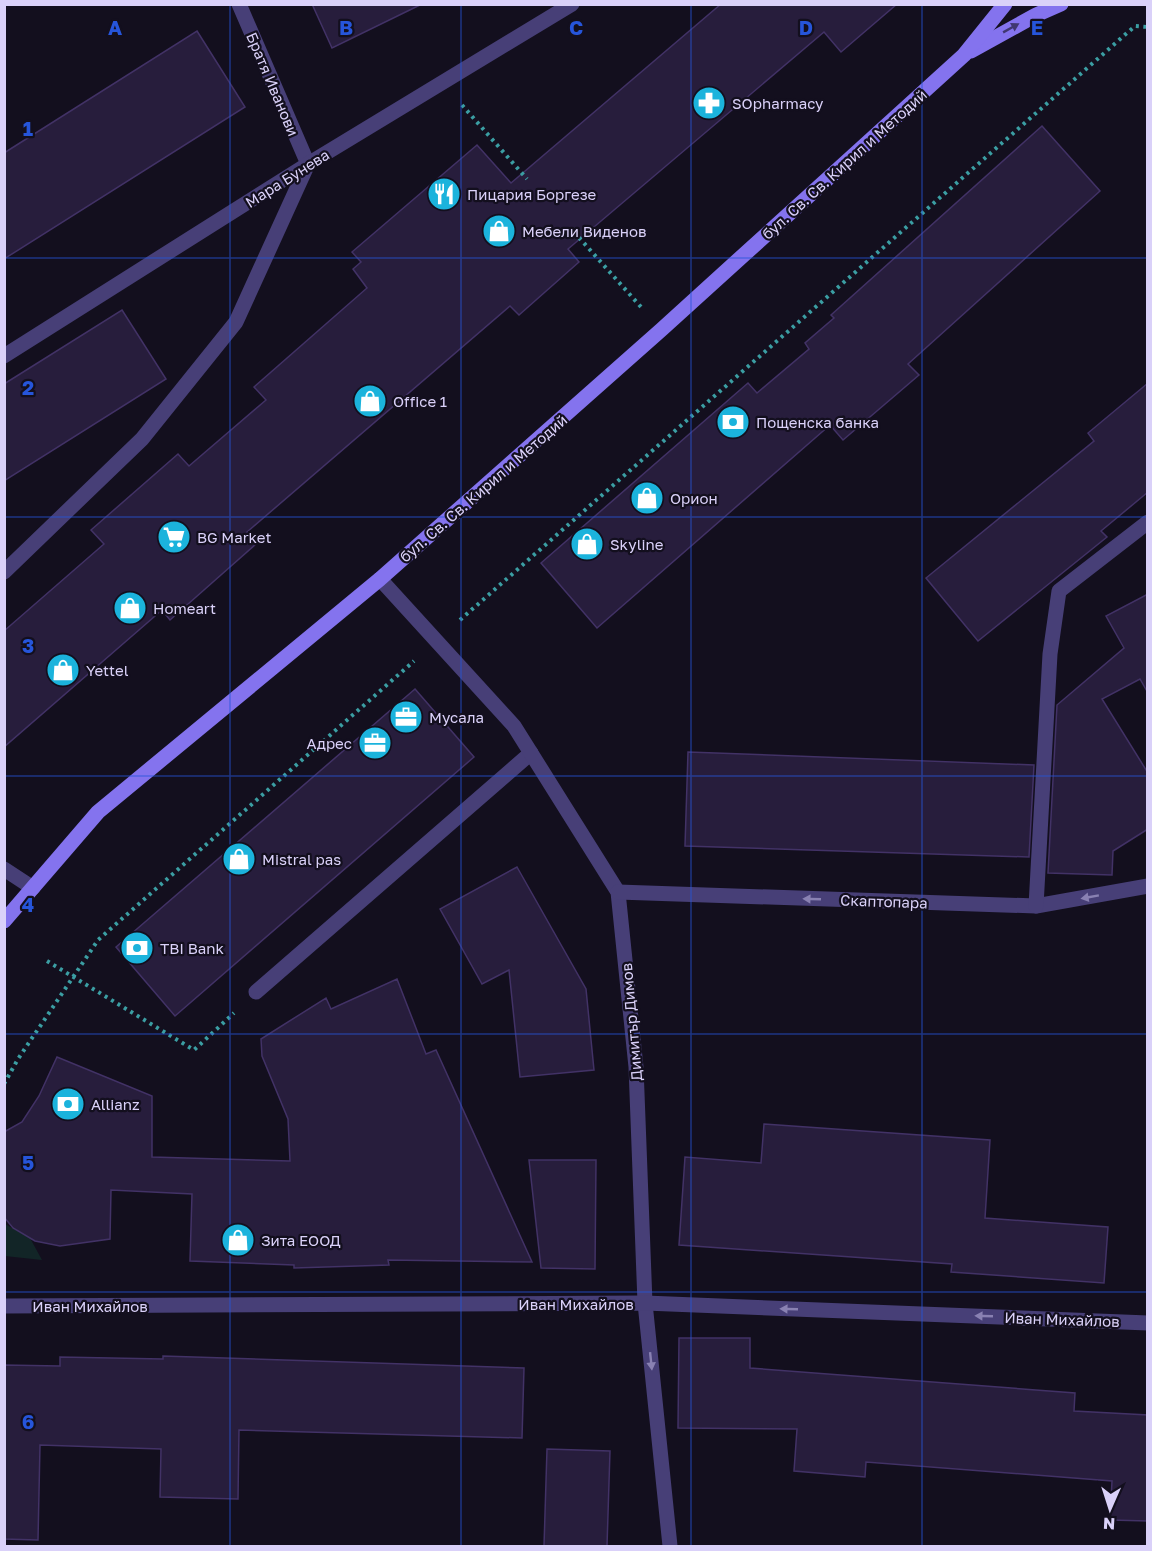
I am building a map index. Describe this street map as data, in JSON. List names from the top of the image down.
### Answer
{
  "streets": {
    "street": [
      "Братя Иванови",
      "бул. Св. Св. Кирил и Методий",
      "Мара Бунева",
      "Скаптопара",
      "Димитър Димов",
      "Иван Михайлов"
    ]
  },
  "crossings": [
    ["Братя Иванови", "Мара Бунева"],
    ["бул. Св. Св. Кирил и Методий", "Димитър Димов"],
    ["Скаптопара", "Димитър Димов"],
    ["Димитър Димов", "Иван Михайлов"]
  ],
  "one_way": ["Скаптопара", "Иван Михайлов"],
  "places": {
    "pharmacy": ["SOpharmacy"],
    "restaurant": ["Пицария Боргезе"],
    "shop": [
      "Мебели Виденов",
      "Office 1",
      "Орион",
      "Skyline",
      "Homeart",
      "Yettel",
      "Mistral pas",
      "Зита ЕООД"
    ],
    "bank": ["Пощенска банка", "TBI Bank", "Allianz"],
    "supermarket": ["BG Market"],
    "office": ["Мусала", "Адрес"]
  },
  "north": "bottom",
  "grid": {
    "columns": [
      "A",
      "B",
      "C",
      "D",
      "E"
    ],
    "rows": [
      "1",
      "2",
      "3",
      "4",
      "5",
      "6"
    ]
  }
}
